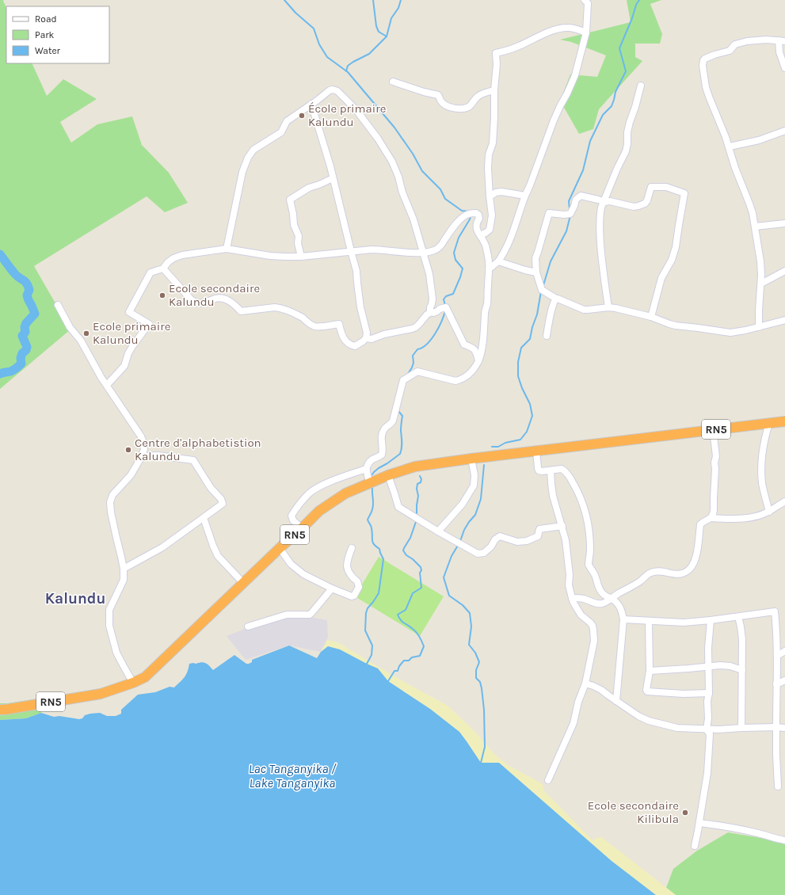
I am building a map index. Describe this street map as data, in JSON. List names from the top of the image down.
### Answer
{
  "streets": {
    "highway": ["RN5"]
  },
  "districts": ["Kalundu"],
  "water": ["Lac Tanganyika / Lake Tanganyika"],
  "places": [
    "École primaire Kalundu",
    "Ecole secondaire Kalundu",
    "Ecole primaire Kalundu",
    "Centre d'alphabetistion Kalundu",
    "Ecole secondaire Kilibula"
  ],
  "legend": ["Road", "Park", "Water"]
}
